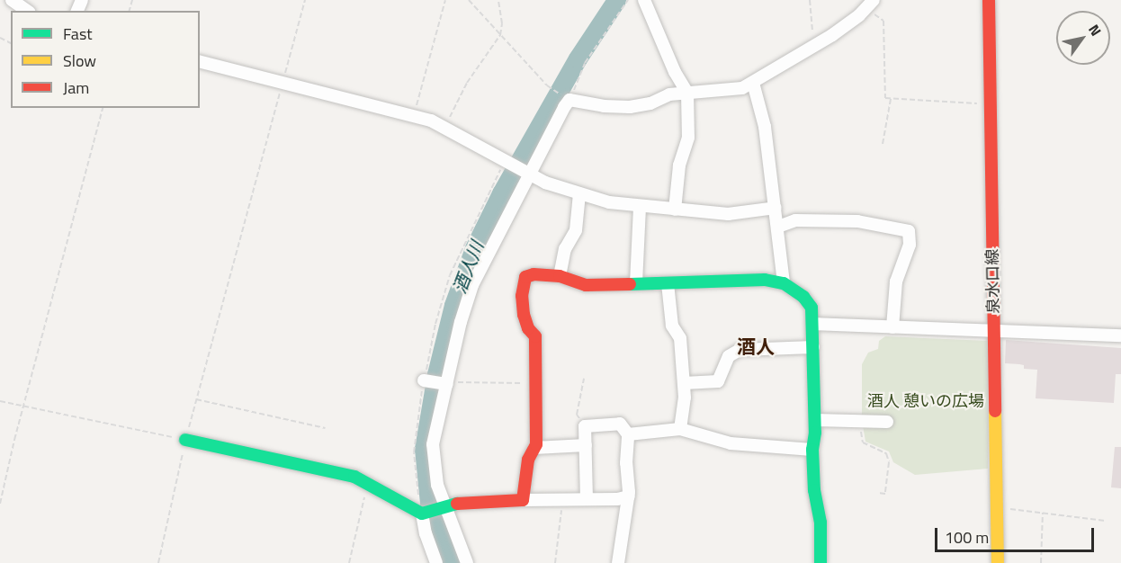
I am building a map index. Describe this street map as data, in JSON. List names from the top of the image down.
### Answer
{
  "streets": {
    "street": ["泉水口線"]
  },
  "districts": ["酒人"],
  "water": ["酒人川"],
  "parks": ["酒人 憩いの広場"],
  "legend": ["Fast", "Slow", "Jam"],
  "scale_bar": "100 m",
  "north": "top right"
}
